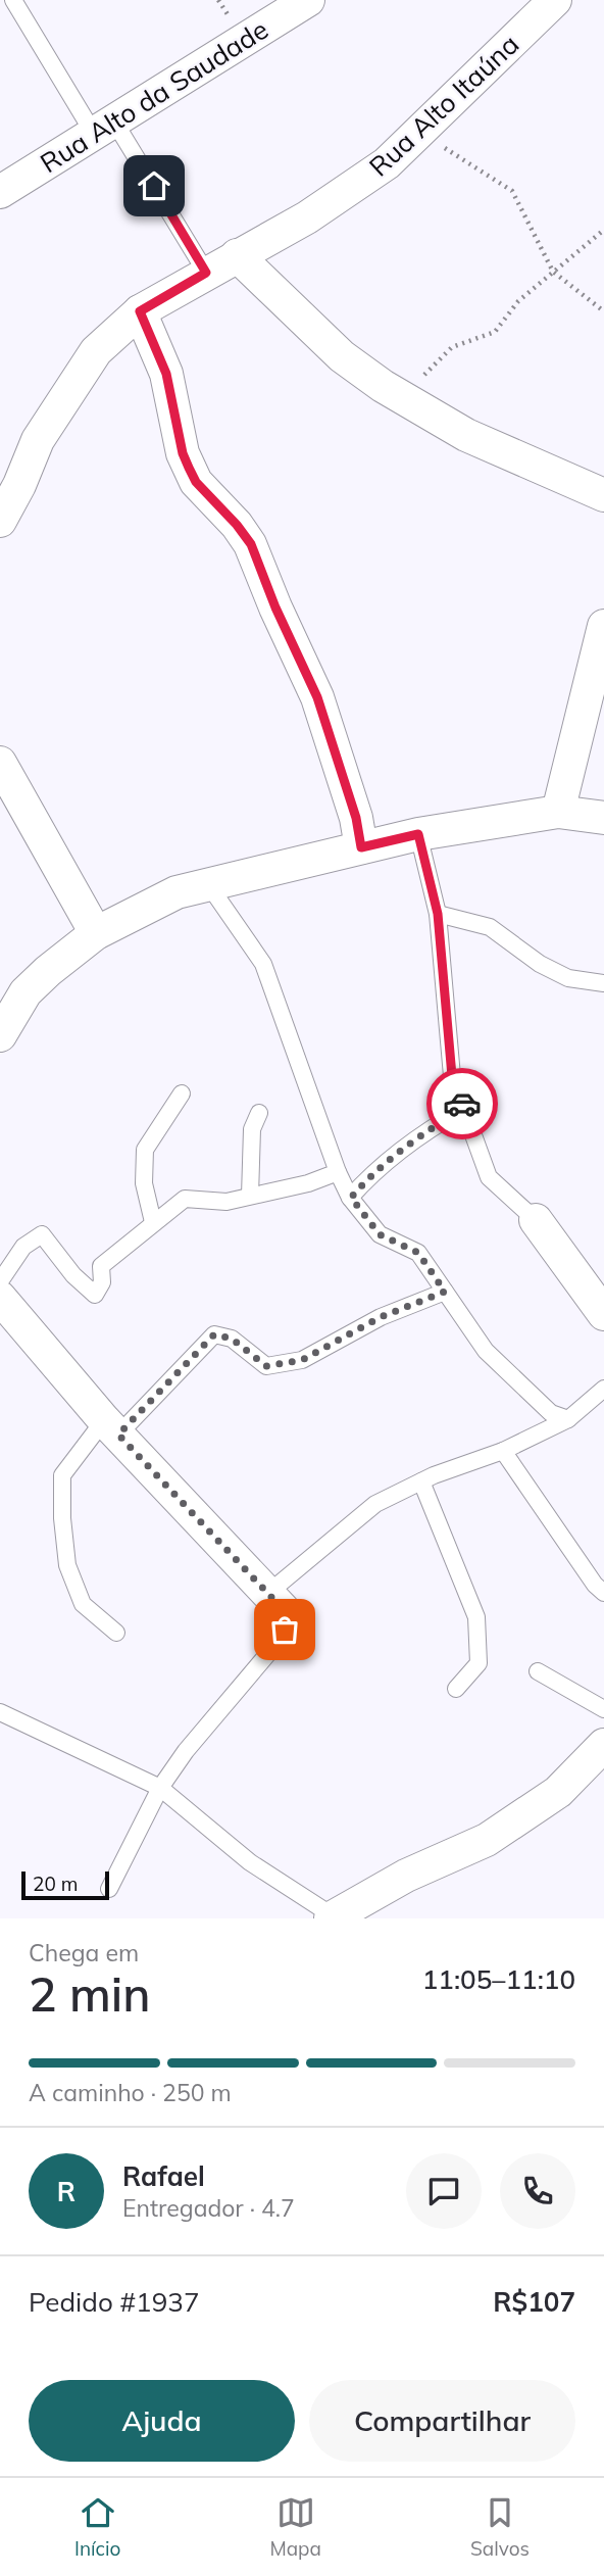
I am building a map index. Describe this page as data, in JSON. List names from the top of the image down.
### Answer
{
  "streets": {
    "street": ["Rua Alto da Saudade", "Rua Alto Itaúna"]
  },
  "scale_bar": "20 m",
  "page": {
    "scale": "20 m",
    "heading": ["2 min", "Chega em", "11:05–11:10"],
    "panel": [
      "Rafael",
      "Entregador · 4.7",
      "Pedido #1937",
      "R$107"
    ],
    "bar": "A caminho · 250 m",
    "round": "R",
    "buttons": ["Ajuda", "Compartilhar"],
    "tabs": ["Início", "Mapa", "Salvos"]
  }
}
